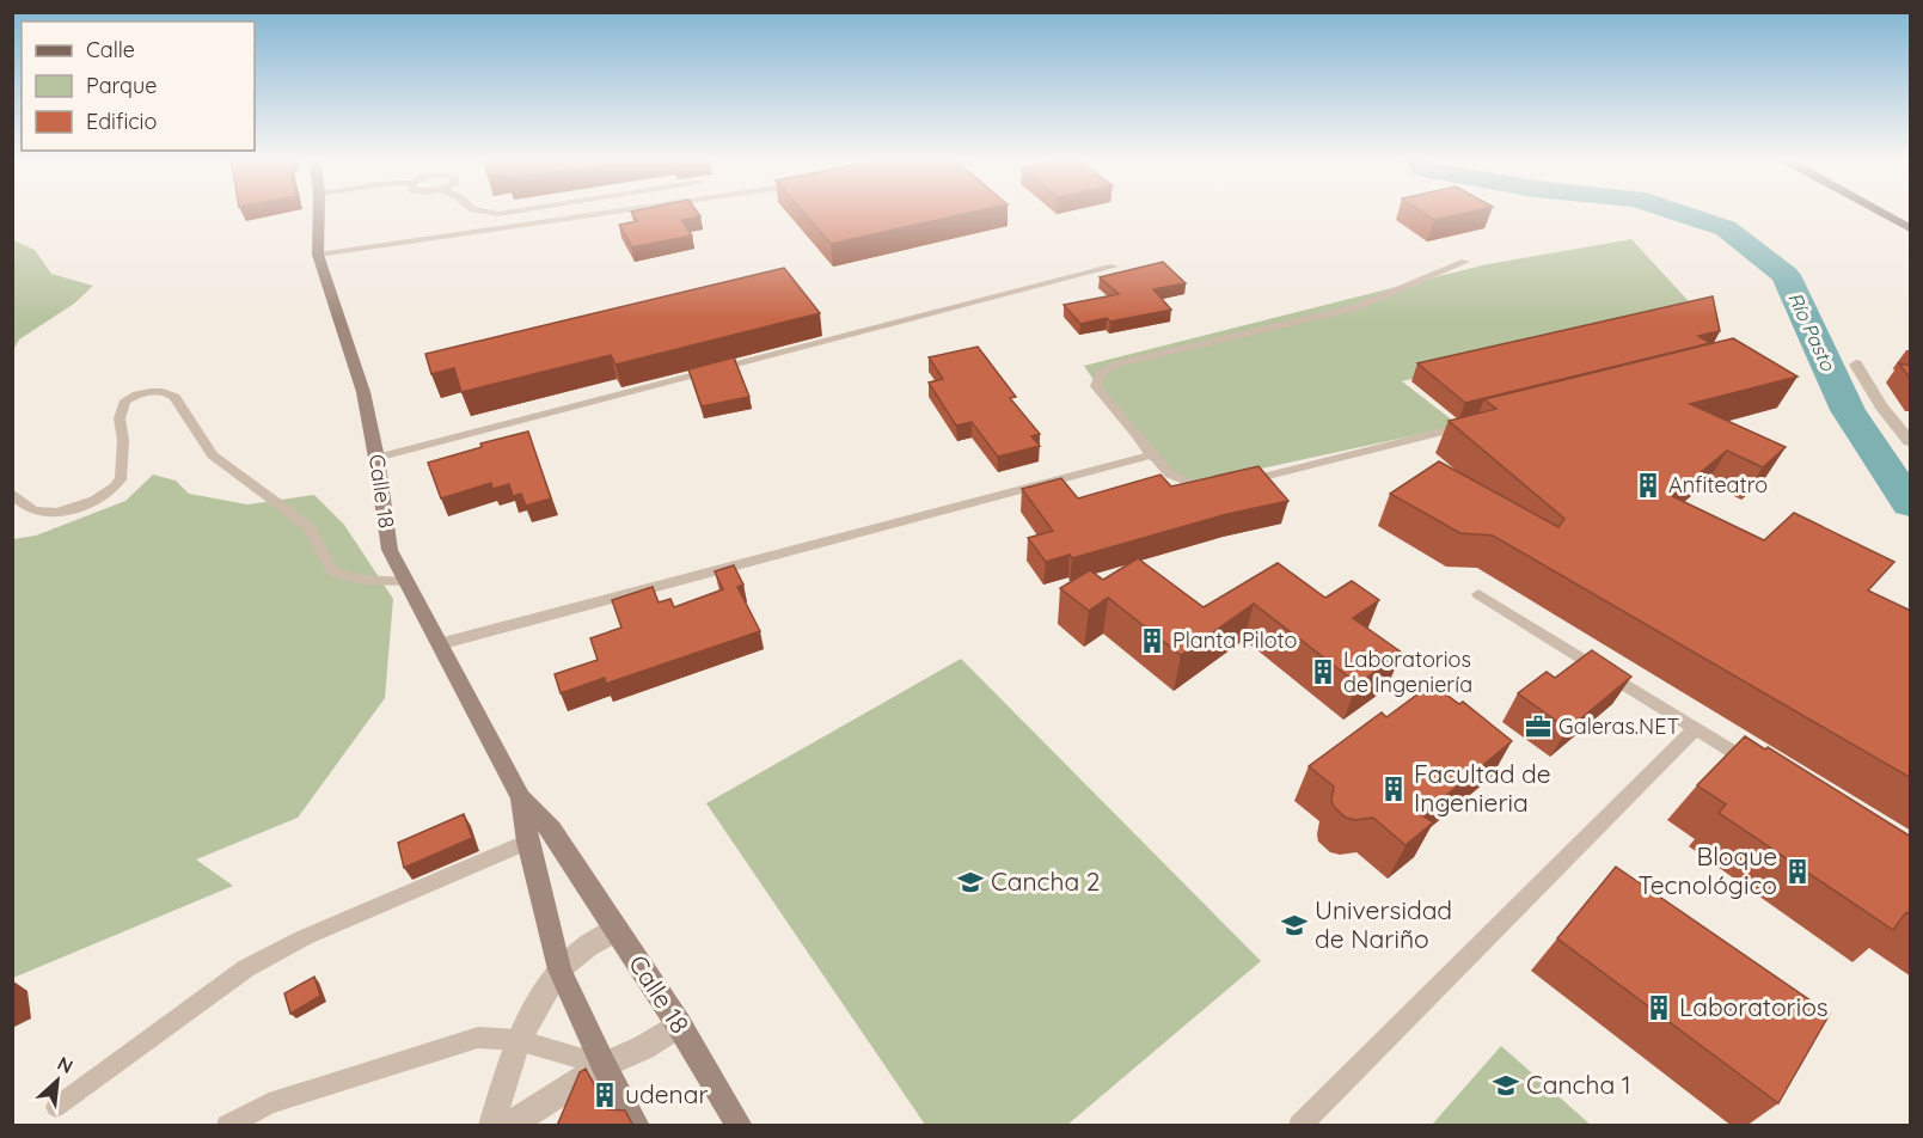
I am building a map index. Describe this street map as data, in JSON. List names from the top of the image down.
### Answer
{
  "streets": {
    "main road": ["Calle 18"]
  },
  "water": ["Río Pasto"],
  "places": {
    "building": [
      "Anfiteatro",
      "Planta Piloto",
      "Laboratorios de Ingeniería",
      "Facultad de Ingenieria",
      "Bloque Tecnológico",
      "Laboratorios",
      "udenar"
    ],
    "office": ["Galeras.NET"],
    "school or university": ["Cancha 2", "Universidad de Nariño", "Cancha 1"]
  },
  "legend": ["Calle", "Parque", "Edificio"],
  "north": "top right"
}
